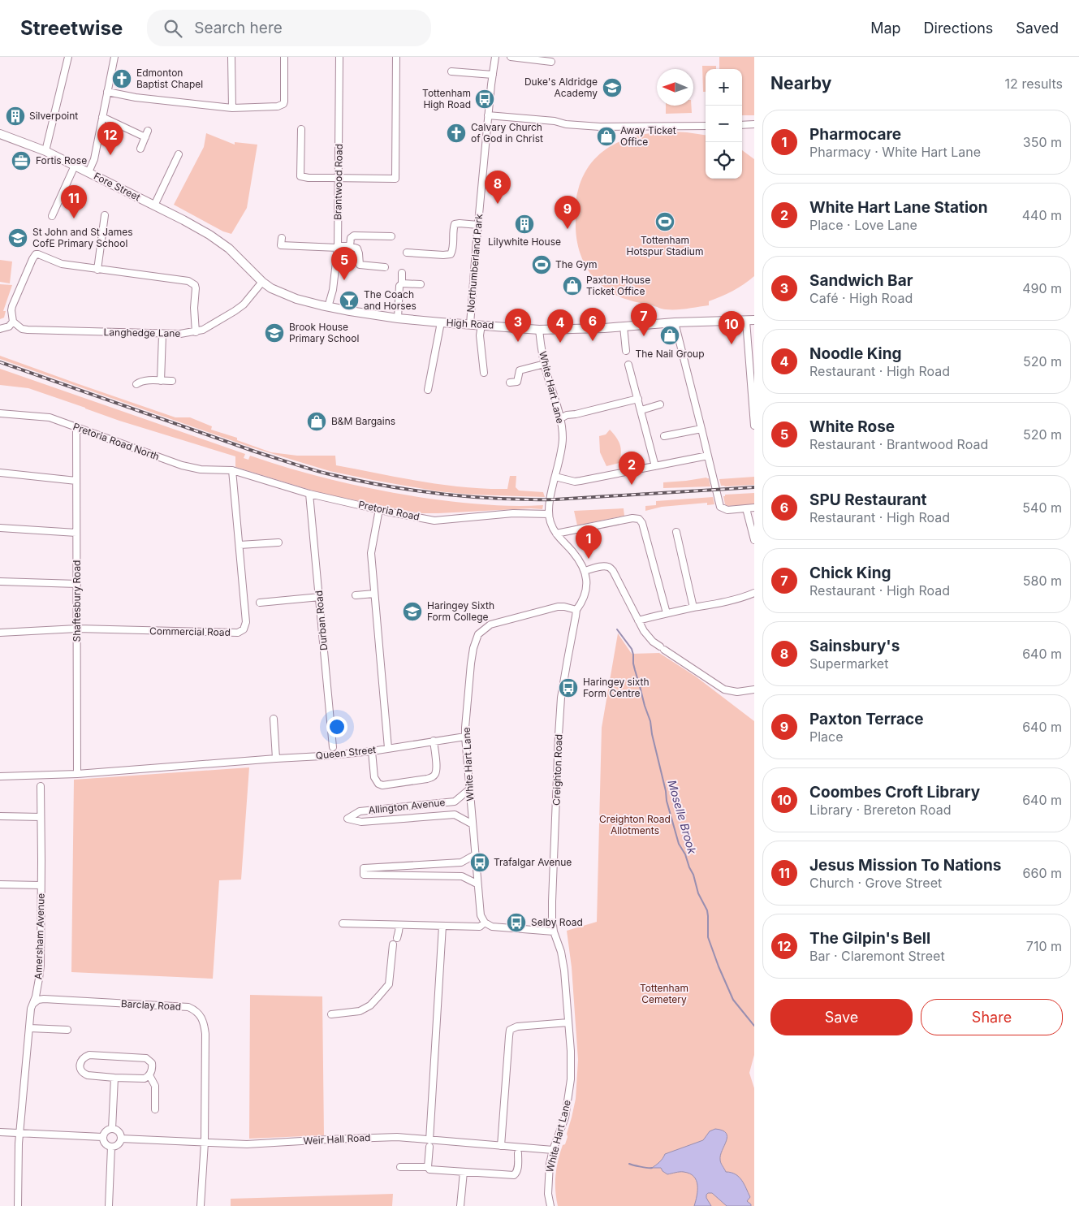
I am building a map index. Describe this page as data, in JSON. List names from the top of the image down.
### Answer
{
  "streets": {
    "main road": ["Fore Street", "High Road"],
    "street": [
      "Brantwood Road",
      "Northumberland Park",
      "Langhedge Lane",
      "White Hart Lane",
      "Pretoria Road North",
      "Pretoria Road",
      "Shaftesbury Road",
      "Durban Road",
      "Commercial Road",
      "Queen Street",
      "Creighton Road",
      "Allington Avenue",
      "Amersham Avenue",
      "Barclay Road",
      "Weir Hall Road"
    ]
  },
  "crossings": [
    ["Brantwood Road", "High Road"],
    ["Fore Street", "High Road"],
    ["Northumberland Park", "High Road"],
    ["High Road", "Langhedge Lane"],
    ["High Road", "White Hart Lane"],
    ["White Hart Lane", "Pretoria Road"],
    ["White Hart Lane", "Queen Street"],
    ["White Hart Lane", "Creighton Road"],
    ["White Hart Lane", "Allington Avenue"],
    ["White Hart Lane", "Weir Hall Road"],
    ["Pretoria Road North", "Pretoria Road"],
    ["Pretoria Road North", "Shaftesbury Road"],
    ["Pretoria Road North", "Commercial Road"],
    ["Pretoria Road", "Durban Road"],
    ["Pretoria Road", "Commercial Road"],
    ["Shaftesbury Road", "Commercial Road"],
    ["Shaftesbury Road", "Queen Street"],
    ["Amersham Avenue", "Barclay Road"],
    ["Barclay Road", "Weir Hall Road"]
  ],
  "water": ["Moselle Brook"],
  "parks": ["Creighton Road Allotments", "Tottenham Cemetery"],
  "places": {
    "church": ["Edmonton Baptist Chapel", "Calvary Church of God in Christ"],
    "school or university": [
      "Duke's Aldridge Academy",
      "St John and St James CofE Primary School",
      "Brook House Primary School",
      "Haringey Sixth Form College"
    ],
    "bus stop": [
      "Tottenham High Road",
      "Haringey sixth Form Centre",
      "Trafalgar Avenue",
      "Selby Road"
    ],
    "building": ["Silverpoint", "Lilywhite House"],
    "shop": [
      "Away Ticket Office",
      "Paxton House Ticket Office",
      "The Nail Group",
      "B&M Bargains"
    ],
    "office": ["Fortis Rose"],
    "sports": ["Tottenham Hotspur Stadium", "The Gym"],
    "bar": ["The Coach and Horses"]
  },
  "north": "left",
  "page": {
    "header": "Streetwise",
    "search": "Search here",
    "nav": ["Map", "Directions", "Saved"],
    "heading": ["Nearby", "12 results"],
    "map_buttons": ["+", "−"],
    "list": [
      {
        "mark": "1",
        "name": "Pharmocare",
        "note": "Pharmacy · White Hart Lane",
        "value": "350 m"
      },
      {
        "mark": "2",
        "name": "White Hart Lane Station",
        "note": "Place · Love Lane",
        "value": "440 m"
      },
      {
        "mark": "3",
        "name": "Sandwich Bar",
        "note": "Café · High Road",
        "value": "490 m"
      },
      {
        "mark": "4",
        "name": "Noodle King",
        "note": "Restaurant · High Road",
        "value": "520 m"
      },
      {
        "mark": "5",
        "name": "White Rose",
        "note": "Restaurant · Brantwood Road",
        "value": "520 m"
      },
      {
        "mark": "6",
        "name": "SPU Restaurant",
        "note": "Restaurant · High Road",
        "value": "540 m"
      },
      {
        "mark": "7",
        "name": "Chick King",
        "note": "Restaurant · High Road",
        "value": "580 m"
      },
      {
        "mark": "8",
        "name": "Sainsbury's",
        "note": "Supermarket",
        "value": "640 m"
      },
      {
        "mark": "9",
        "name": "Paxton Terrace",
        "note": "Place",
        "value": "640 m"
      },
      {
        "mark": "10",
        "name": "Coombes Croft Library",
        "note": "Library · Brereton Road",
        "value": "640 m"
      },
      {
        "mark": "11",
        "name": "Jesus Mission To Nations",
        "note": "Church · Grove Street",
        "value": "660 m"
      },
      {
        "mark": "12",
        "name": "The Gilpin's Bell",
        "note": "Bar · Claremont Street",
        "value": "710 m"
      }
    ],
    "pins": [
      "12",
      "8",
      "11",
      "9",
      "5",
      "7",
      "6",
      "3",
      "4",
      "10",
      "2",
      "1"
    ],
    "buttons": ["Save", "Share"]
  }
}
